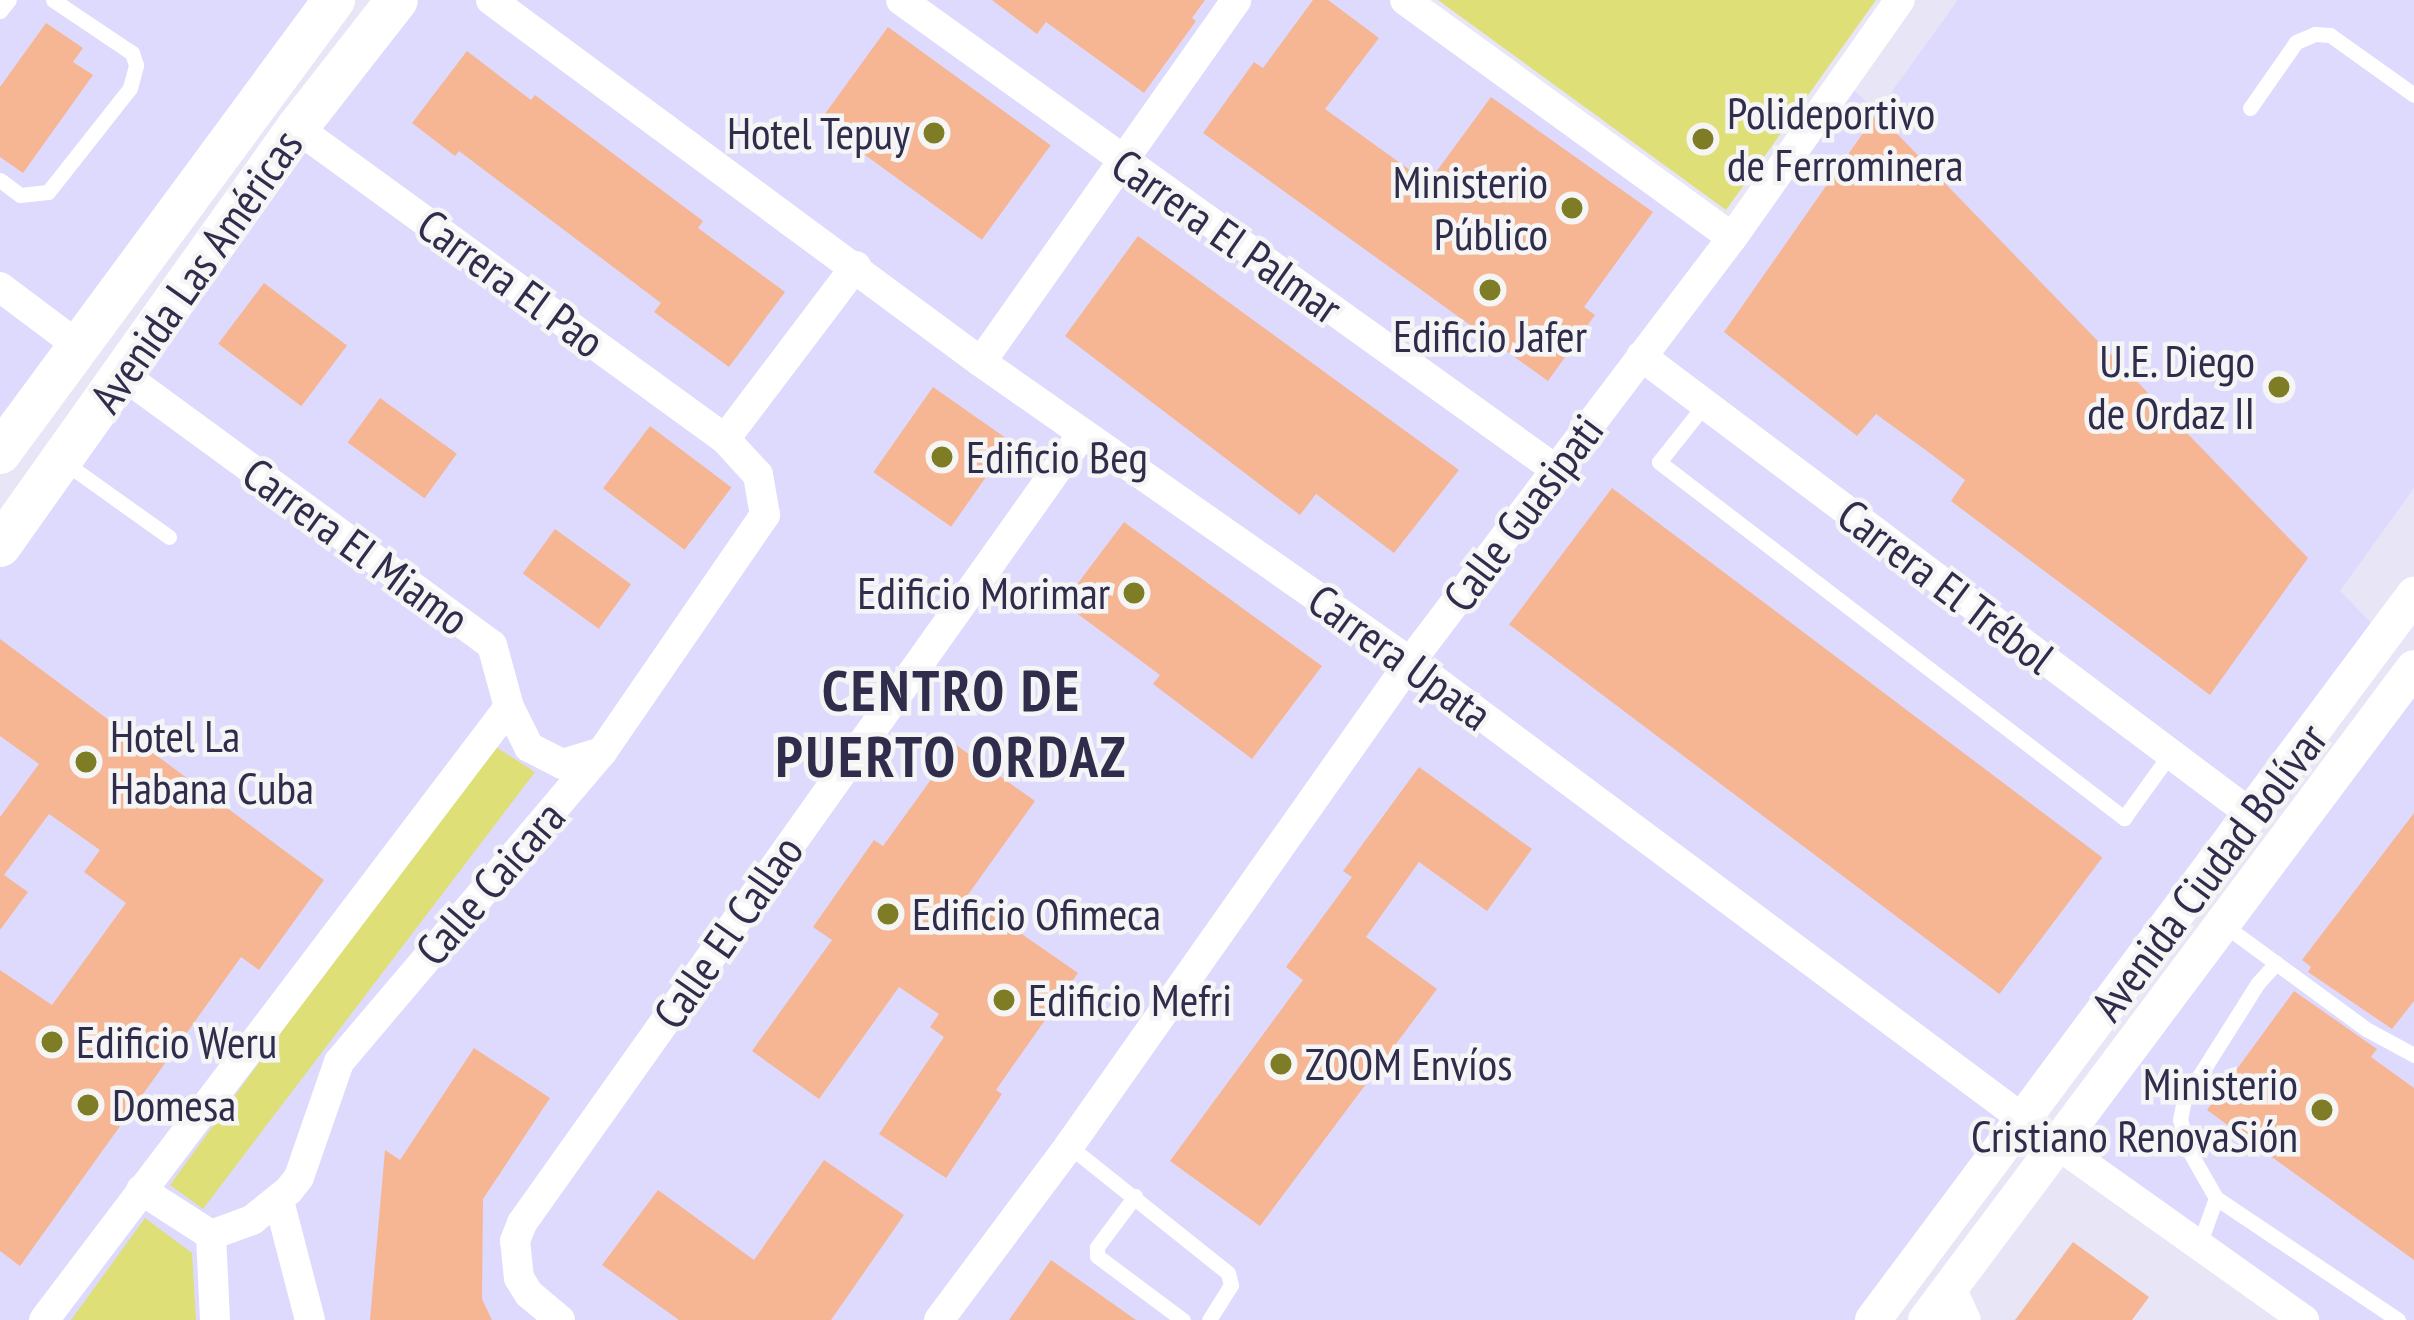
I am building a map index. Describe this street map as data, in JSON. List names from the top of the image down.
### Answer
{
  "streets": {
    "main road": ["Avenida Las Américas"],
    "street": [
      "Carrera El Palmar",
      "Carrera El Pao",
      "Calle Guasipati",
      "Carrera El Miamo",
      "Carrera El Trébol",
      "Carrera Upata",
      "Avenida Ciudad Bolívar",
      "Calle Caicara",
      "Calle El Callao"
    ]
  },
  "crossings": [
    ["Carrera El Palmar", "Calle Guasipati"],
    ["Avenida Las Américas", "Carrera El Pao"],
    ["Avenida Las Américas", "Carrera El Miamo"],
    ["Carrera El Pao", "Calle Caicara"],
    ["Calle Guasipati", "Carrera El Trébol"],
    ["Calle Guasipati", "Carrera Upata"],
    ["Carrera El Miamo", "Calle Caicara"],
    ["Carrera El Trébol", "Avenida Ciudad Bolívar"],
    ["Carrera Upata", "Avenida Ciudad Bolívar"],
    ["Carrera Upata", "Calle El Callao"]
  ],
  "districts": ["CENTRO DE PUERTO ORDAZ"],
  "places": [
    "Hotel Tepuy",
    "Polideportivo de Ferrominera",
    "Ministerio Público",
    "Edificio Jafer",
    "U.E. Diego de Ordaz II",
    "Edificio Beg",
    "Edificio Morimar",
    "Hotel La Habana Cuba",
    "Edificio Ofimeca",
    "Edificio Mefri",
    "Edificio Weru",
    "ZOOM Envíos",
    "Domesa",
    "Ministerio Cristiano RenovaSión"
  ]
}
